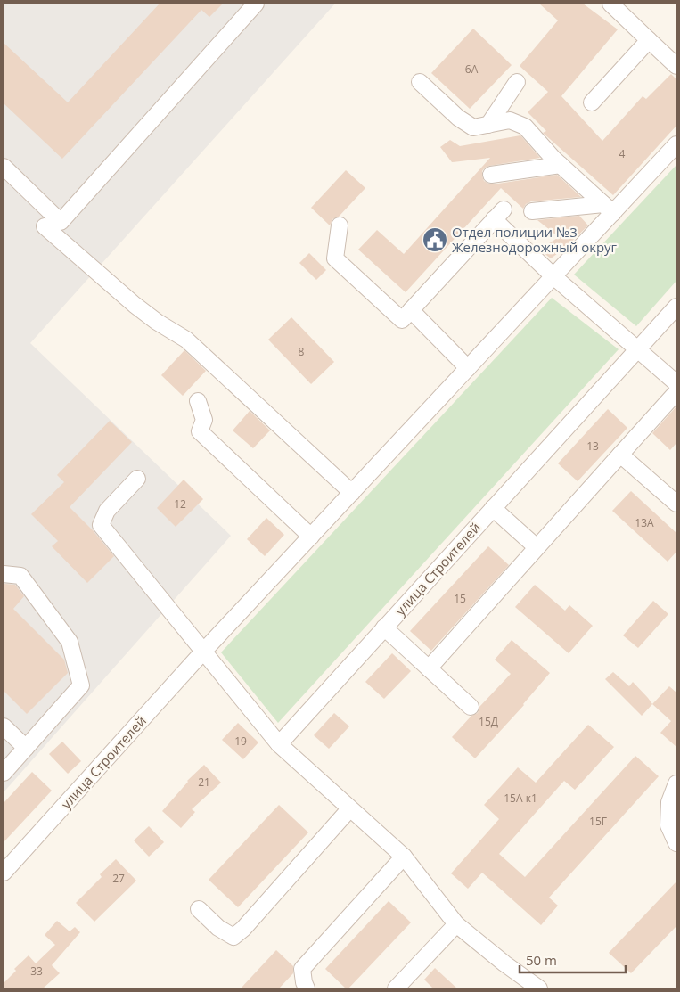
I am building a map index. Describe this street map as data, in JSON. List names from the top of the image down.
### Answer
{
  "streets": {
    "street": ["улица Строителей"]
  },
  "places": {
    "public building": ["Отдел полиции №3 Железнодорожный округ"]
  },
  "house_numbers": [
    "6А",
    "4",
    "8",
    "13",
    "12",
    "13А",
    "15",
    "15Д",
    "19",
    "21",
    "15А к1",
    "15Г",
    "27",
    "33"
  ],
  "scale_bar": "50 m"
}
